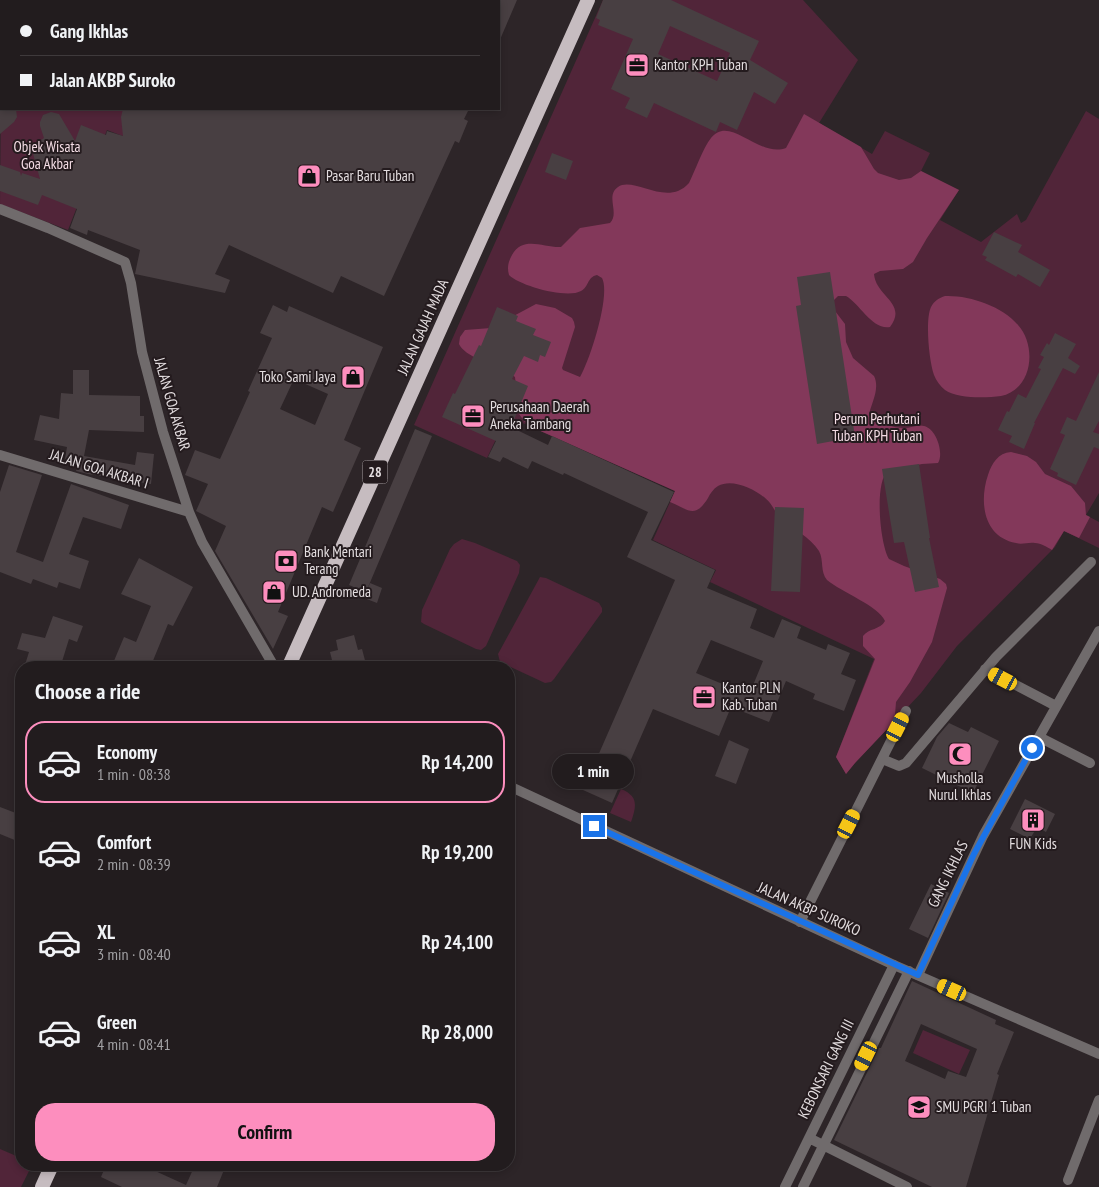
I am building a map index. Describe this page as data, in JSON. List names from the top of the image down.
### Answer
{
  "streets": {
    "highway": ["JALAN GAJAH MADA", "28"],
    "street": [
      "JALAN GOA AKBAR",
      "JALAN GOA AKBAR I",
      "GANG IKHLAS",
      "JALAN AKBP SUROKO",
      "KEBONSARI GANG III"
    ]
  },
  "crossings": [
    ["JALAN GOA AKBAR", "JALAN GOA AKBAR I"],
    ["GANG IKHLAS", "JALAN AKBP SUROKO"],
    ["JALAN AKBP SUROKO", "KEBONSARI GANG III"]
  ],
  "parks": ["Objek Wisata Goa Akbar", "Perum Perhutani Tuban KPH Tuban"],
  "places": {
    "office": ["Kantor KPH Tuban", "Perusahaan Daerah Aneka Tambang", "Kantor PLN Kab. Tuban"],
    "shop": ["Pasar Baru Tuban", "Toko Sami Jaya", "UD. Andromeda"],
    "bank": ["Bank Mentari Terang"],
    "mosque": ["Musholla Nurul Ikhlas"],
    "building": ["FUN Kids"],
    "school or university": ["SMU PGRI 1 Tuban"]
  },
  "page": {
    "banner": ["Gang Ikhlas", "Jalan AKBP Suroko"],
    "heading": "Choose a ride",
    "list": [
      {
        "name": "Economy",
        "note": "1 min · 08:38",
        "value": "Rp 14,200"
      },
      {
        "name": "Comfort",
        "note": "2 min · 08:39",
        "value": "Rp 19,200"
      },
      {
        "name": "XL",
        "note": "3 min · 08:40",
        "value": "Rp 24,100"
      },
      {
        "name": "Green",
        "note": "4 min · 08:41",
        "value": "Rp 28,000"
      }
    ],
    "bubble": "1 min",
    "buttons": "Confirm"
  }
}
